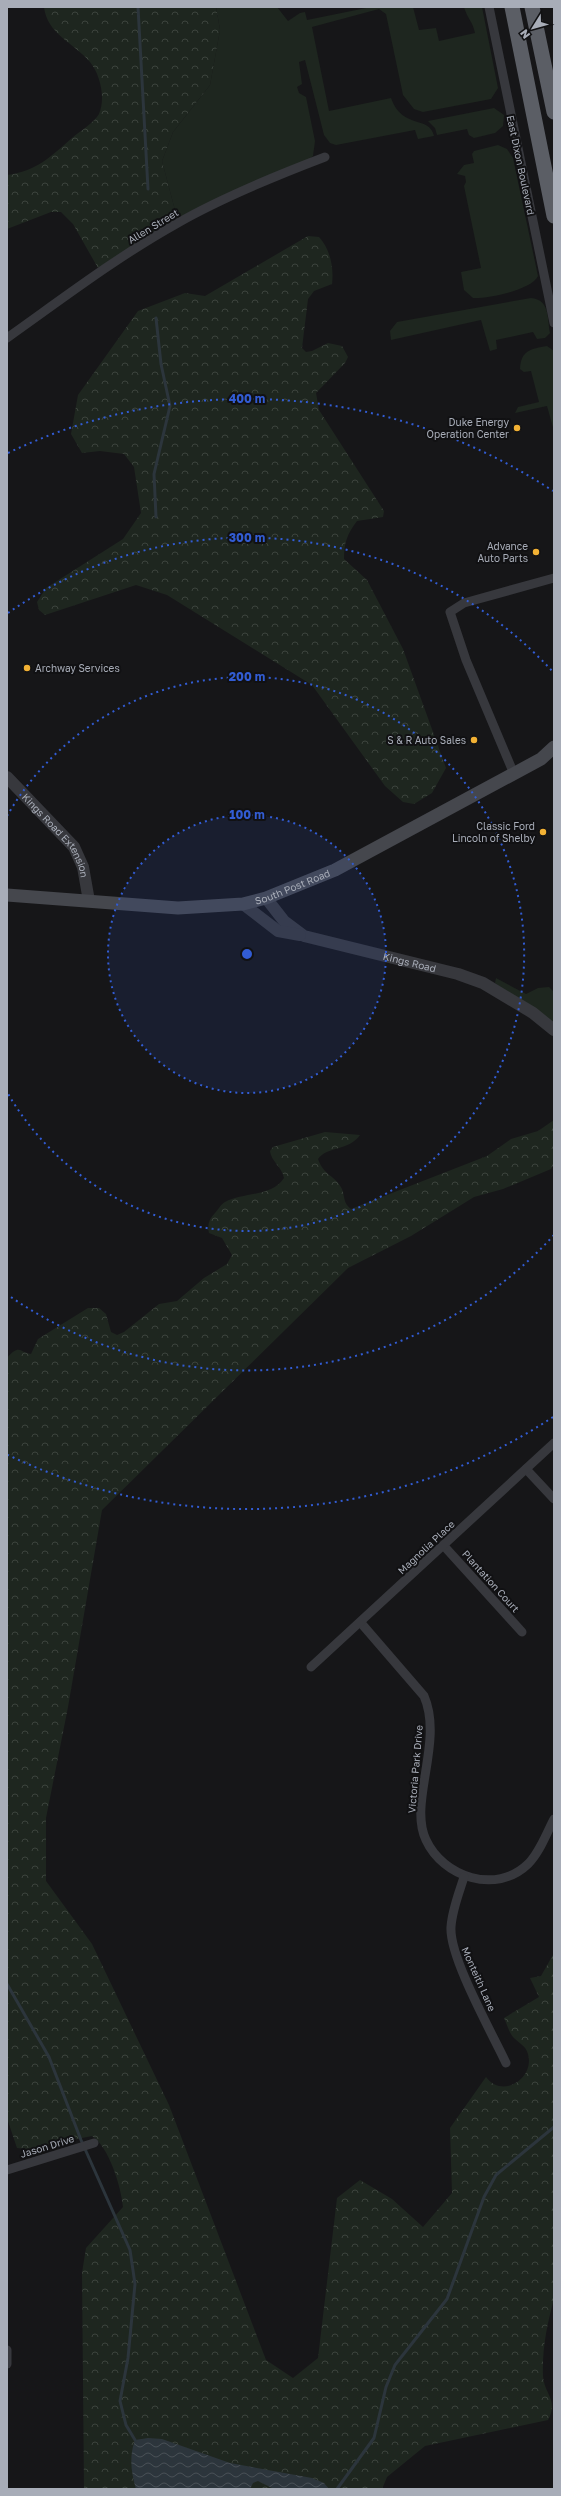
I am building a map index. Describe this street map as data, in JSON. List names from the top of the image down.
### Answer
{
  "streets": {
    "main road": ["South Post Road"],
    "street": [
      "East Dixon Boulevard",
      "Allen Street",
      "Kings Road Extension",
      "Kings Road",
      "Magnolia Place",
      "Plantation Court",
      "Victoria Park Drive",
      "Monteith Lane",
      "Jason Drive"
    ]
  },
  "crossings": [
    ["Kings Road Extension", "South Post Road"],
    ["South Post Road", "Kings Road"],
    ["Magnolia Place", "Plantation Court"],
    ["Magnolia Place", "Victoria Park Drive"],
    ["Victoria Park Drive", "Monteith Lane"]
  ],
  "places": [
    "Duke Energy Operation Center",
    "Advance Auto Parts",
    "Archway Services",
    "S & R Auto Sales",
    "Classic Ford Lincoln of Shelby"
  ],
  "north": "bottom left",
  "rings": [
    "400 m",
    "300 m",
    "200 m",
    "100 m"
  ]
}
